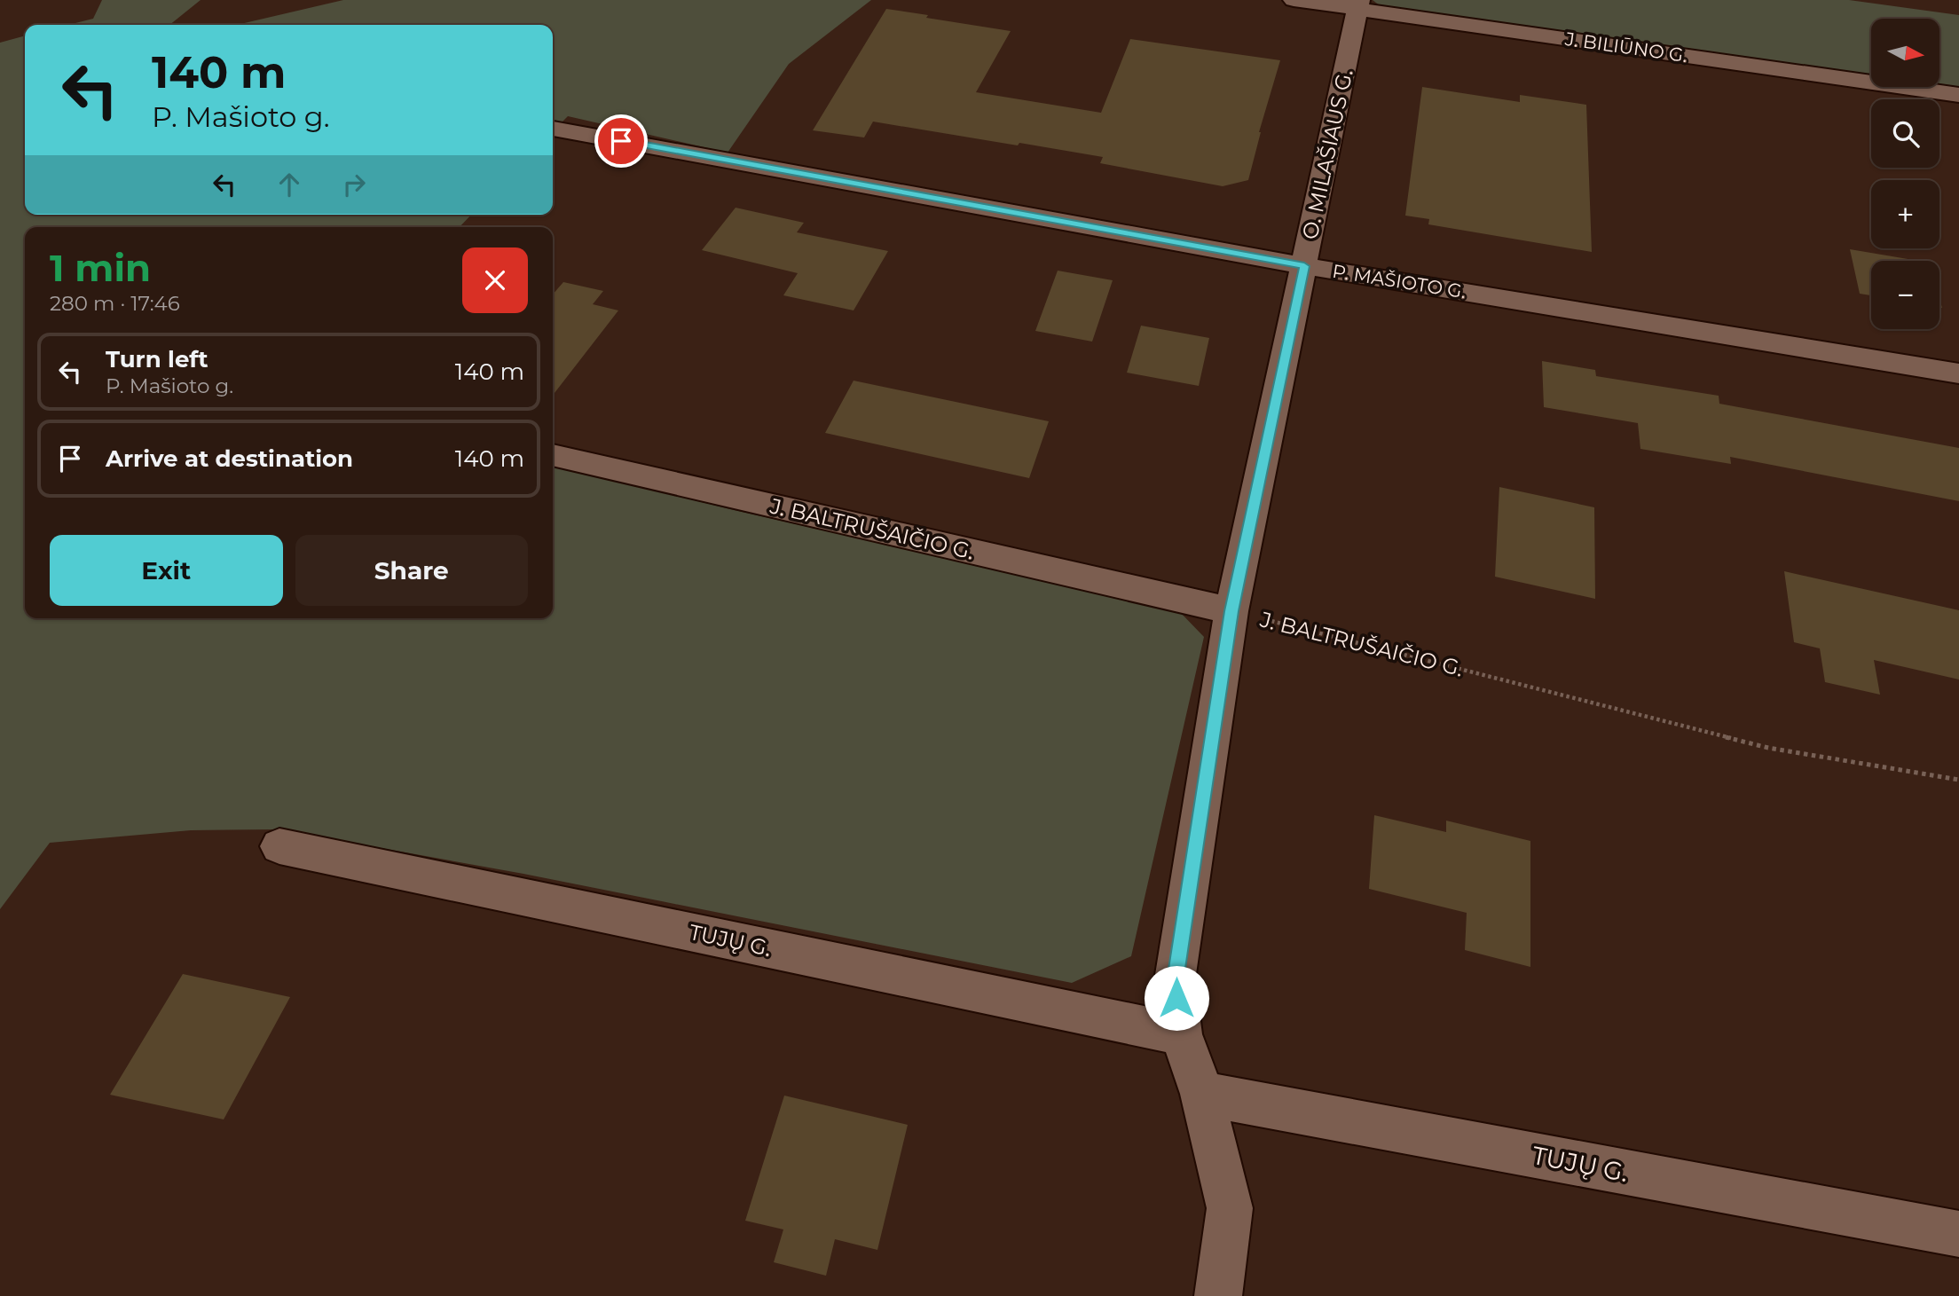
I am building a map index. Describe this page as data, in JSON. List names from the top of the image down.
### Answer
{
  "streets": {
    "street": [
      "J. BILIŪNO G.",
      "O. MILAŠIAUS G.",
      "P. MAŠIOTO G.",
      "J. BALTRUŠAIČIO G.",
      "TUJŲ G."
    ]
  },
  "crossings": [
    ["J. BILIŪNO G.", "O. MILAŠIAUS G."],
    ["O. MILAŠIAUS G.", "P. MAŠIOTO G."],
    ["O. MILAŠIAUS G.", "J. BALTRUŠAIČIO G."],
    ["O. MILAŠIAUS G.", "TUJŲ G."]
  ],
  "north": "right",
  "page": {
    "map_buttons": ["+", "−"],
    "turn": ["140 m", "P. Mašioto g."],
    "heading": ["1 min", "280 m · 17:46"],
    "list": [
      {
        "name": "Turn left",
        "note": "P. Mašioto g.",
        "value": "140 m"
      },
      {
        "name": "Arrive at destination",
        "value": "140 m"
      }
    ],
    "buttons": ["Exit", "Share"]
  }
}
